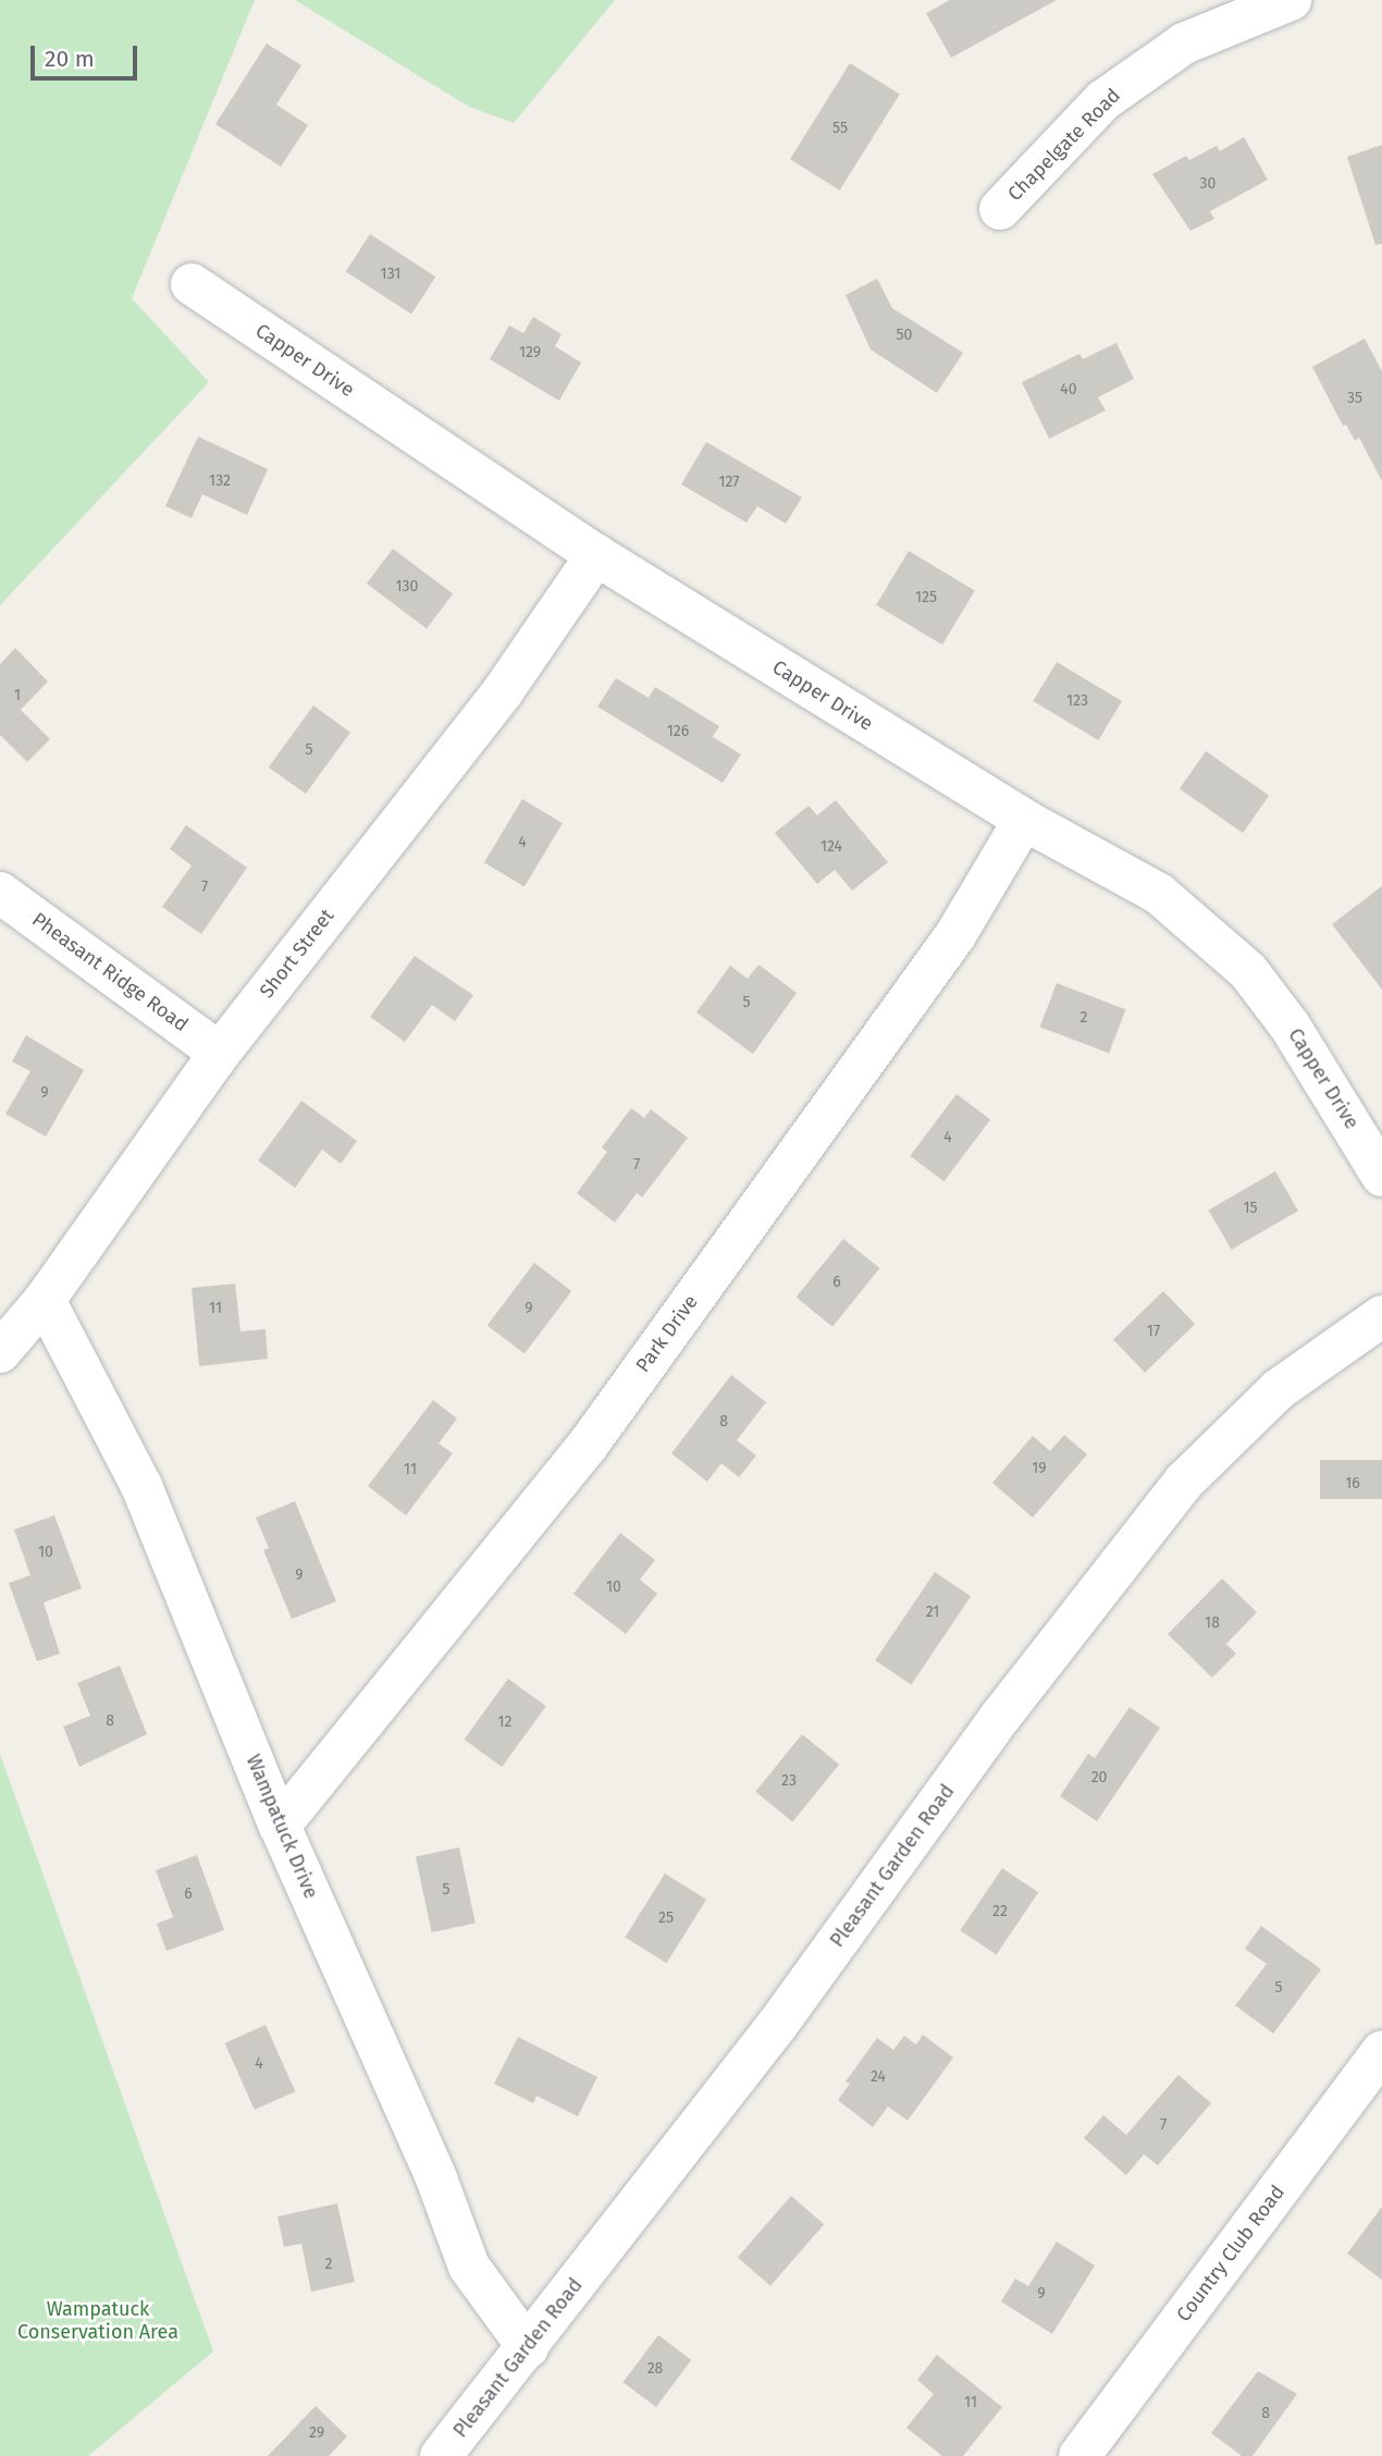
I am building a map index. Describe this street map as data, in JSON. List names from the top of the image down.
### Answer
{
  "streets": {
    "street": [
      "Chapelgate Road",
      "Capper Drive",
      "Short Street",
      "Pheasant Ridge Road",
      "Park Drive",
      "Wampatuck Drive",
      "Pleasant Garden Road",
      "Country Club Road"
    ]
  },
  "crossings": [
    ["Capper Drive", "Short Street"],
    ["Capper Drive", "Park Drive"],
    ["Short Street", "Pheasant Ridge Road"],
    ["Short Street", "Wampatuck Drive"],
    ["Park Drive", "Wampatuck Drive"],
    ["Wampatuck Drive", "Pleasant Garden Road"]
  ],
  "parks": ["Wampatuck Conservation Area"],
  "house_numbers": [
    "55",
    "30",
    "131",
    "50",
    "129",
    "40",
    "35",
    "132",
    "127",
    "130",
    "125",
    "1",
    "123",
    "126",
    "5",
    "4",
    "124",
    "7",
    "5",
    "2",
    "9",
    "4",
    "7",
    "15",
    "6",
    "11",
    "9",
    "17",
    "8",
    "19",
    "11",
    "16",
    "10",
    "9",
    "10",
    "21",
    "18",
    "8",
    "12",
    "20",
    "23",
    "5",
    "6",
    "22",
    "25",
    "5",
    "4",
    "24",
    "7",
    "2",
    "9",
    "28",
    "11",
    "8",
    "29"
  ],
  "scale_bar": "20 m"
}
